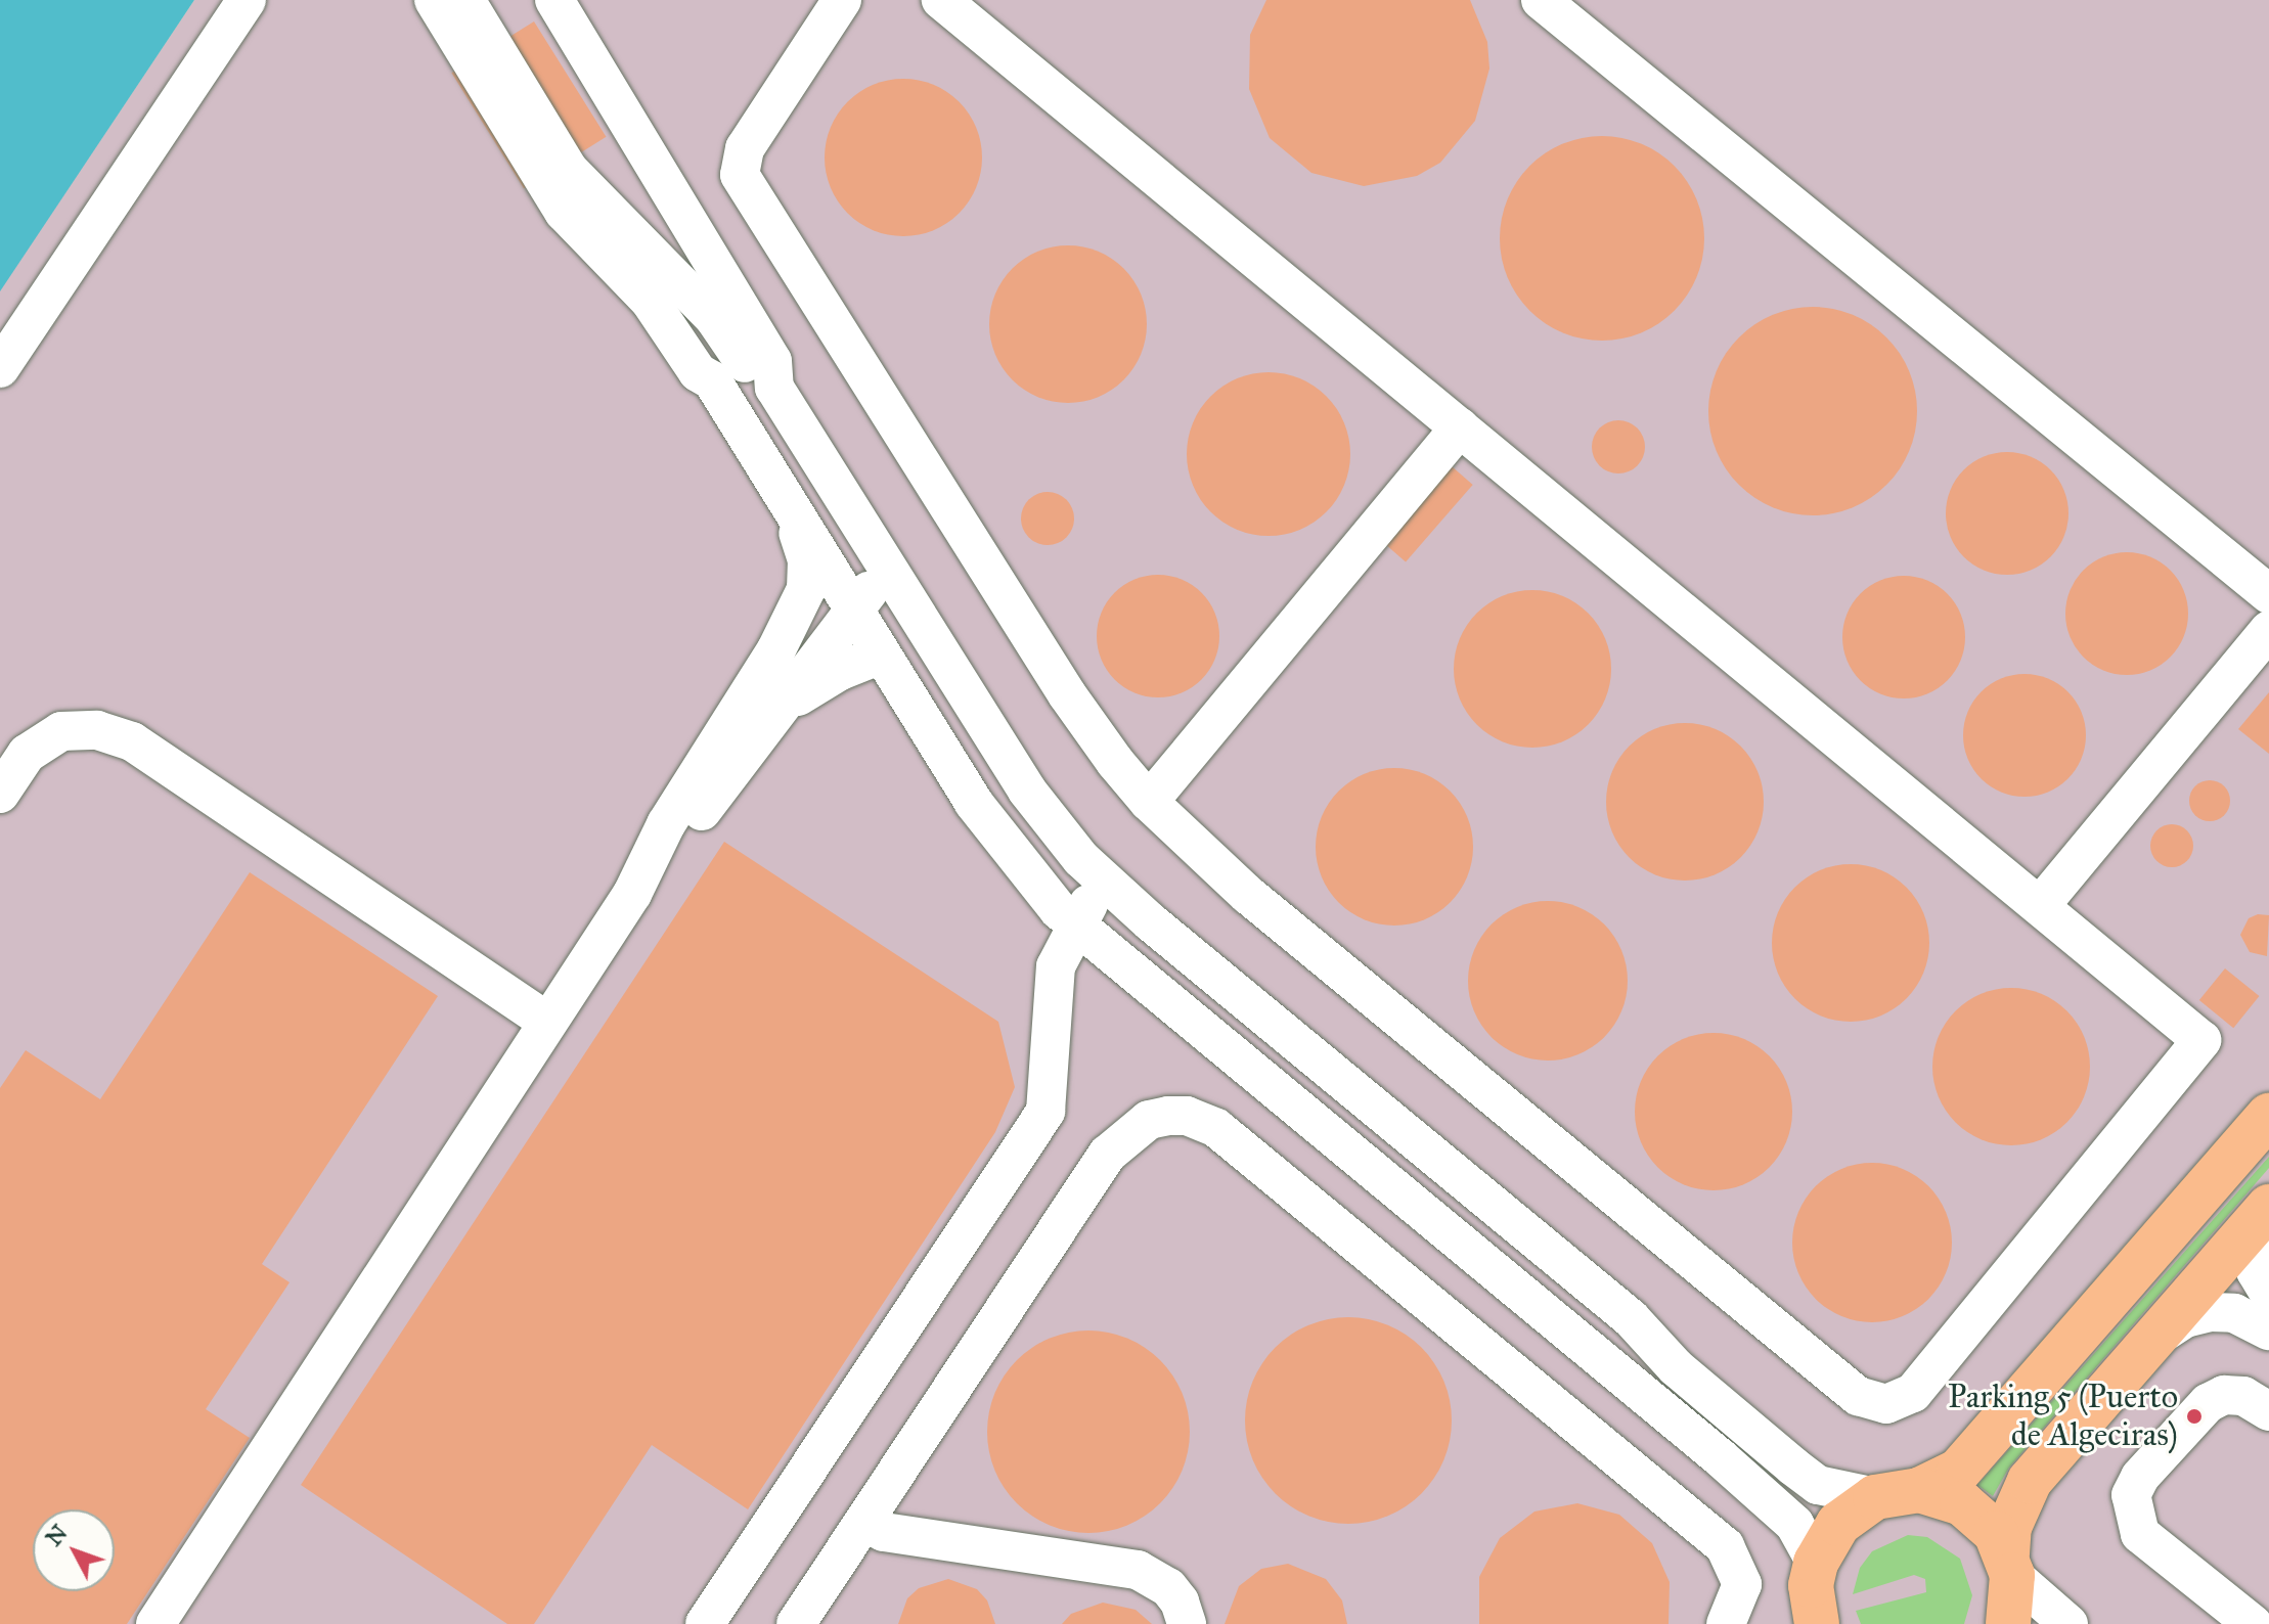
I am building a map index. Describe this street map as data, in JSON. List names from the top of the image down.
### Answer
{
  "places": ["Parking 5 (Puerto de Algeciras)"],
  "north": "top left"
}
